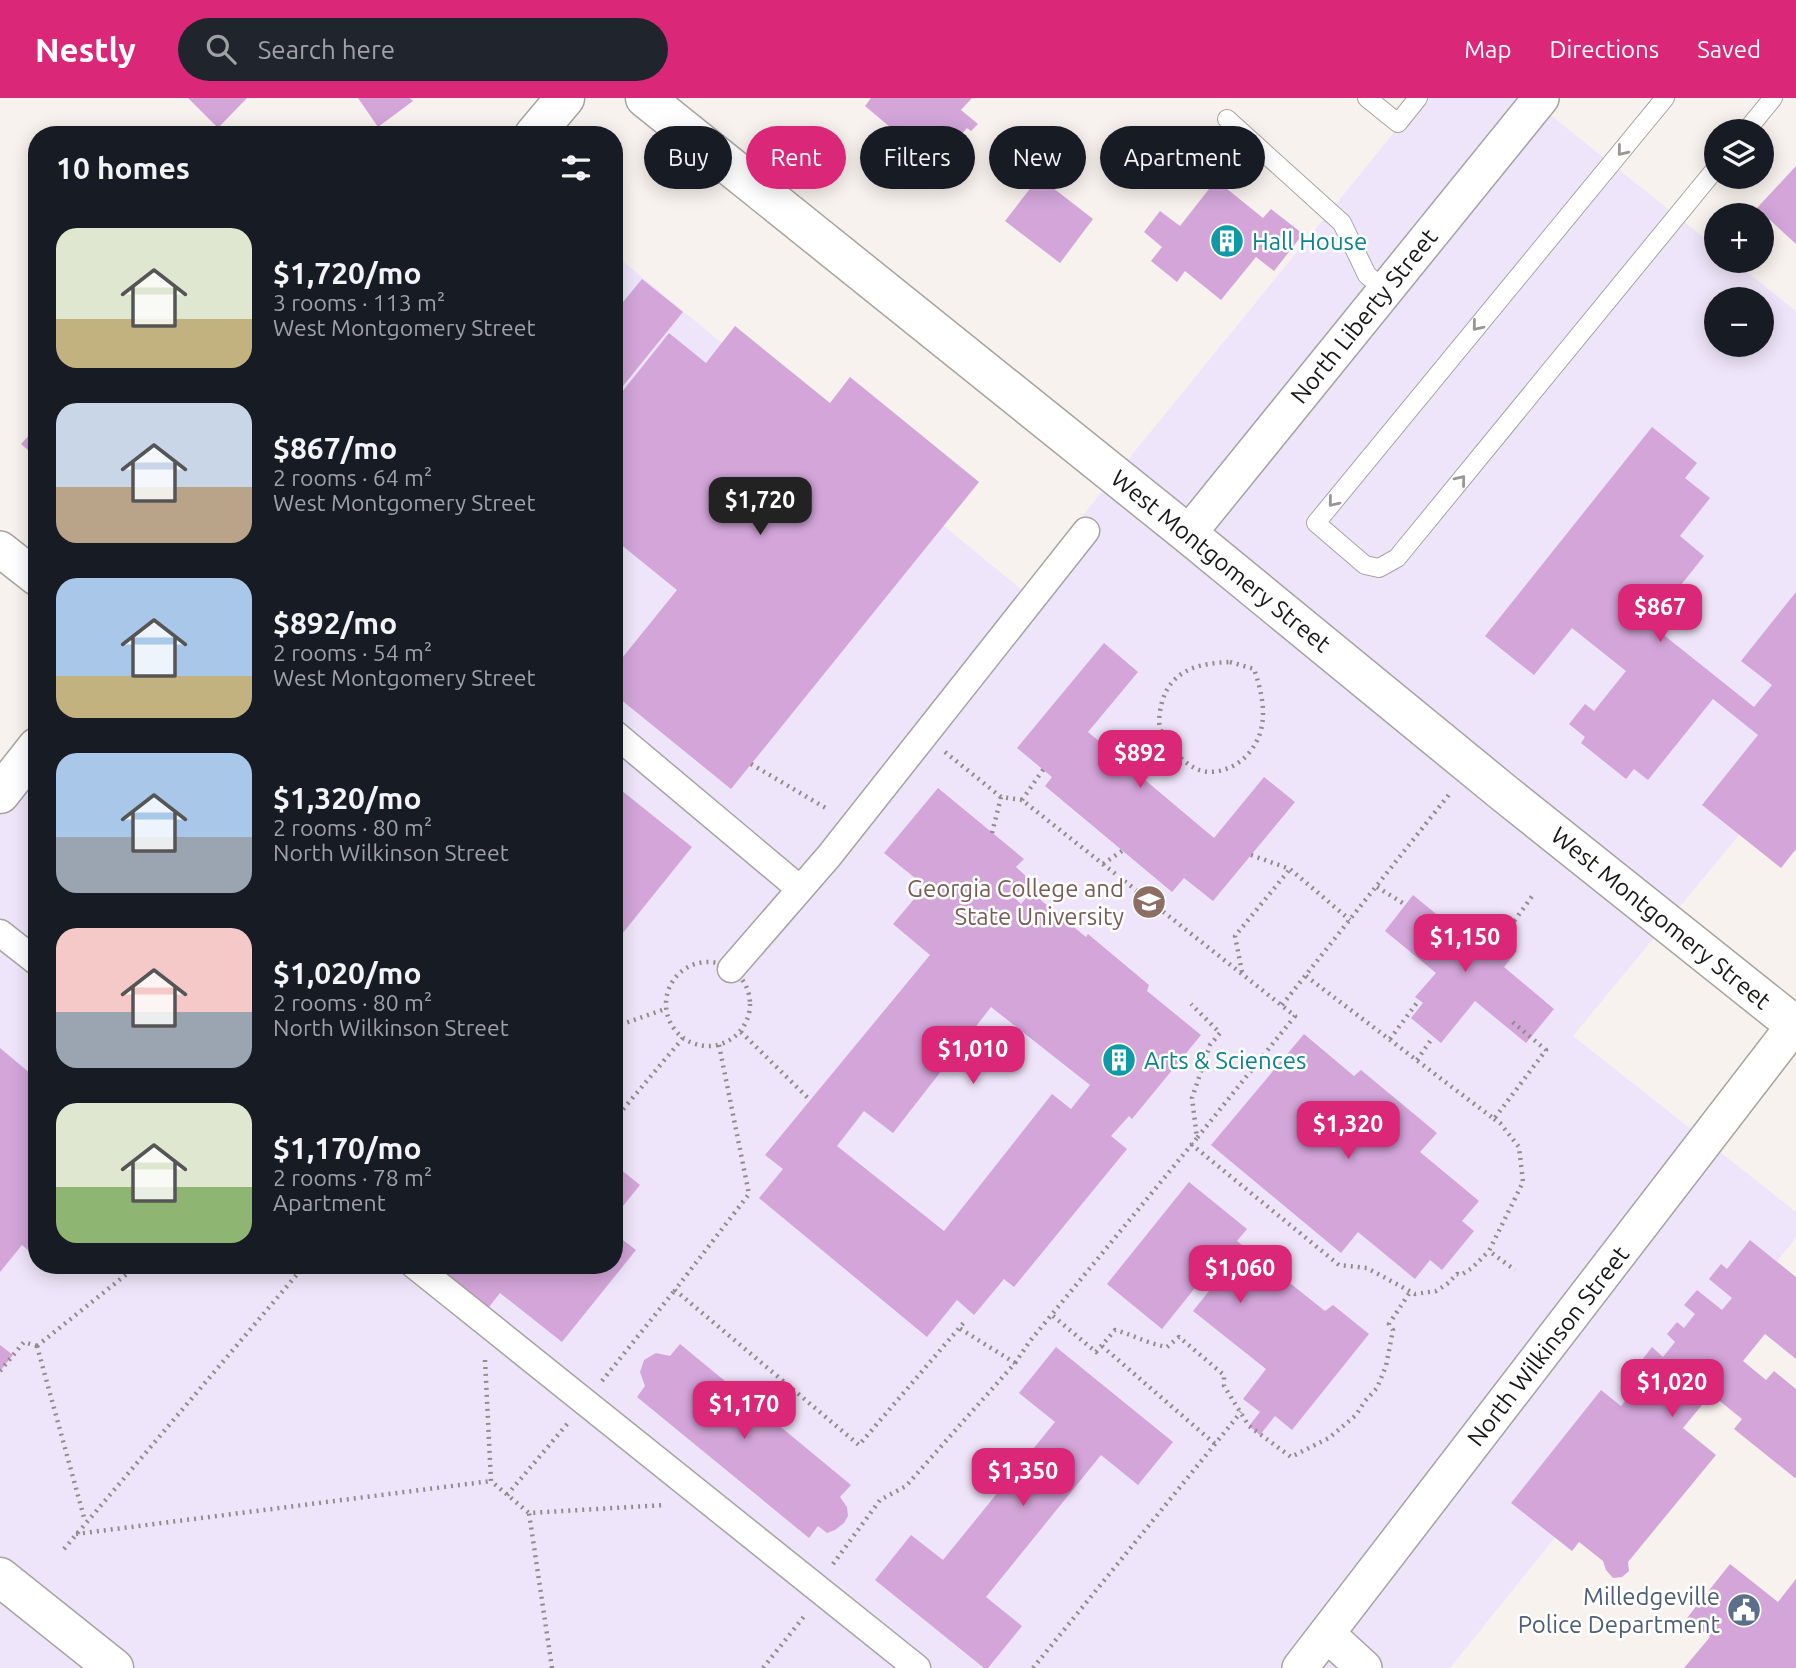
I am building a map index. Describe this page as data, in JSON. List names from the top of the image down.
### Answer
{
  "streets": {
    "main road": ["West Montgomery Street"],
    "street": ["North Liberty Street", "North Wilkinson Street"]
  },
  "crossings": [
    ["North Liberty Street", "West Montgomery Street"],
    ["West Montgomery Street", "North Wilkinson Street"]
  ],
  "places": {
    "building": ["Hall House", "Arts & Sciences"],
    "school or university": ["Georgia College and State University"],
    "public building": ["Milledgeville Police Department"]
  },
  "page": {
    "header": "Nestly",
    "search": "Search here",
    "nav": ["Map", "Directions", "Saved"],
    "map_buttons": ["+", "−"],
    "chip": [
      "Buy",
      "Rent",
      "Filters",
      "New",
      "Apartment"
    ],
    "heading": "10 homes",
    "list": [
      {
        "name": "$1,720/mo",
        "note": "3 rooms · 113 m² · West Montgomery Street"
      },
      {
        "name": "$867/mo",
        "note": "2 rooms · 64 m² · West Montgomery Street"
      },
      {
        "name": "$892/mo",
        "note": "2 rooms · 54 m² · West Montgomery Street"
      },
      {
        "name": "$1,320/mo",
        "note": "2 rooms · 80 m² · North Wilkinson Street"
      },
      {
        "name": "$1,020/mo",
        "note": "2 rooms · 80 m² · North Wilkinson Street"
      },
      {
        "name": "$1,170/mo",
        "note": "2 rooms · 78 m² · Apartment"
      }
    ],
    "price": [
      "$1,720",
      "$867",
      "$892",
      "$1,150",
      "$1,010",
      "$1,320",
      "$1,060",
      "$1,020",
      "$1,170",
      "$1,350"
    ]
  }
}
